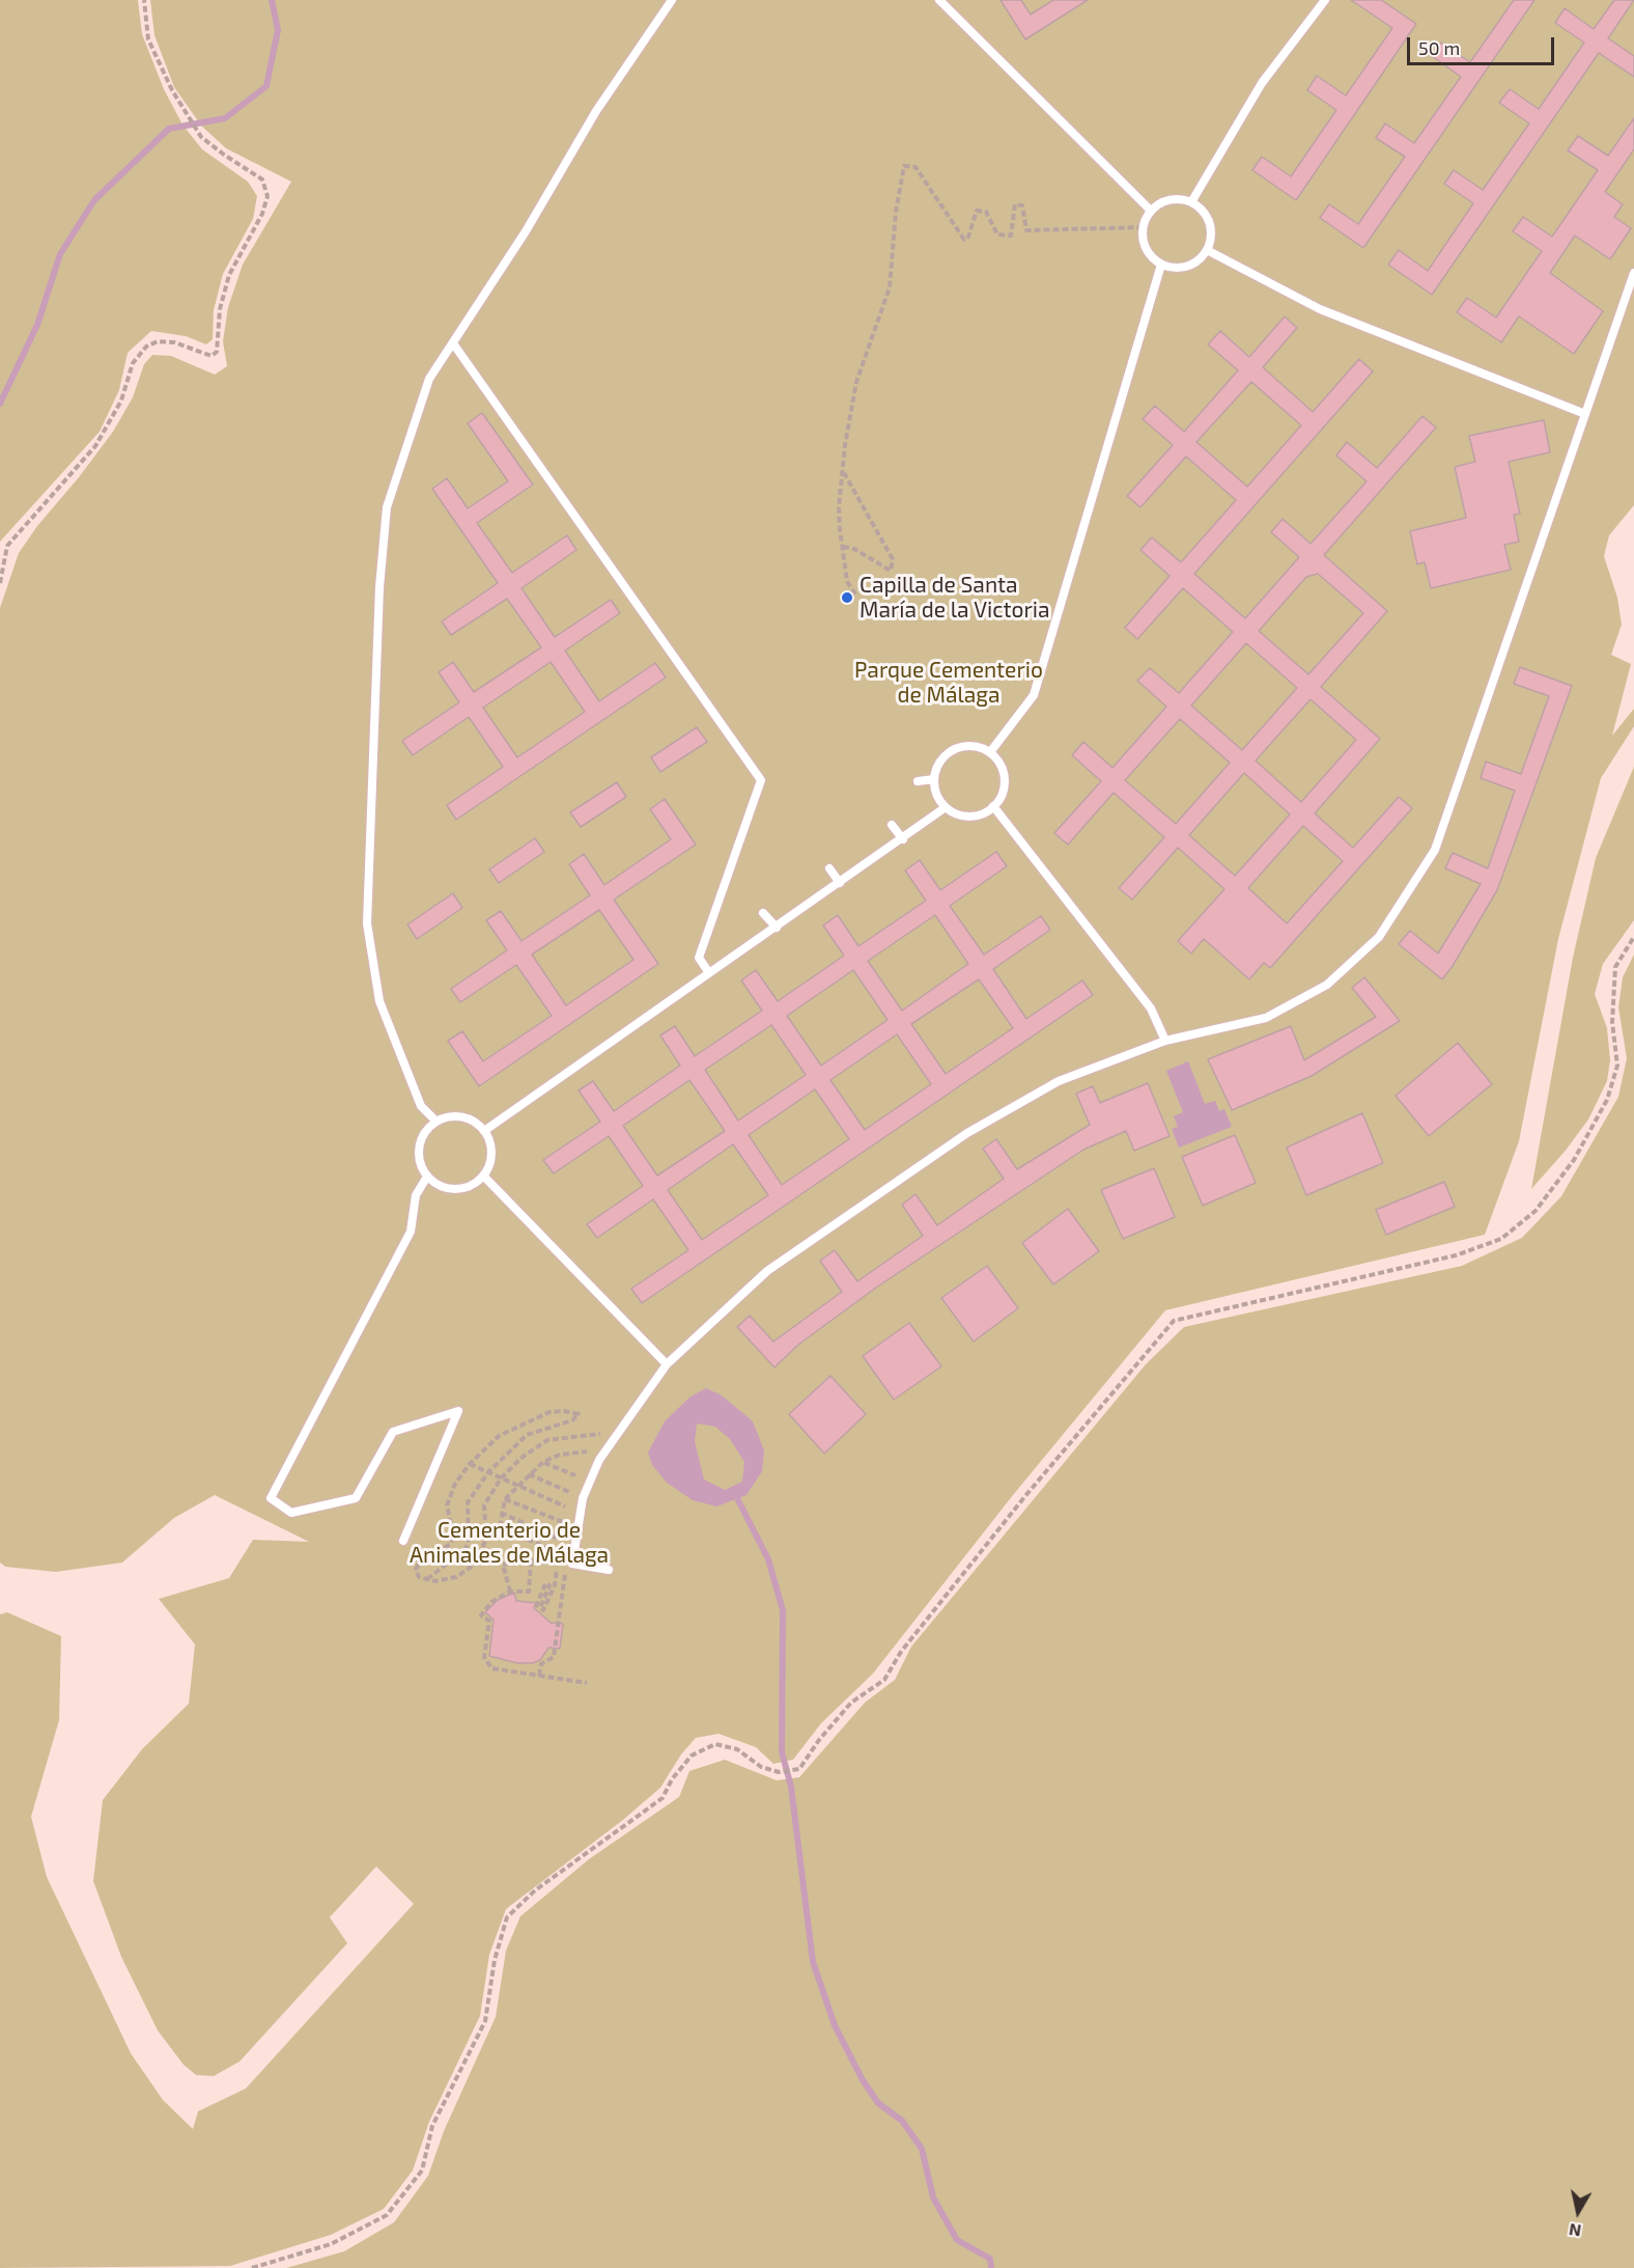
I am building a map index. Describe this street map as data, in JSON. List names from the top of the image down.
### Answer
{
  "parks": ["Parque Cementerio de Málaga", "Cementerio de Animales de Málaga"],
  "places": ["Capilla de Santa María de la Victoria"],
  "scale_bar": "50 m",
  "north": "bottom"
}
